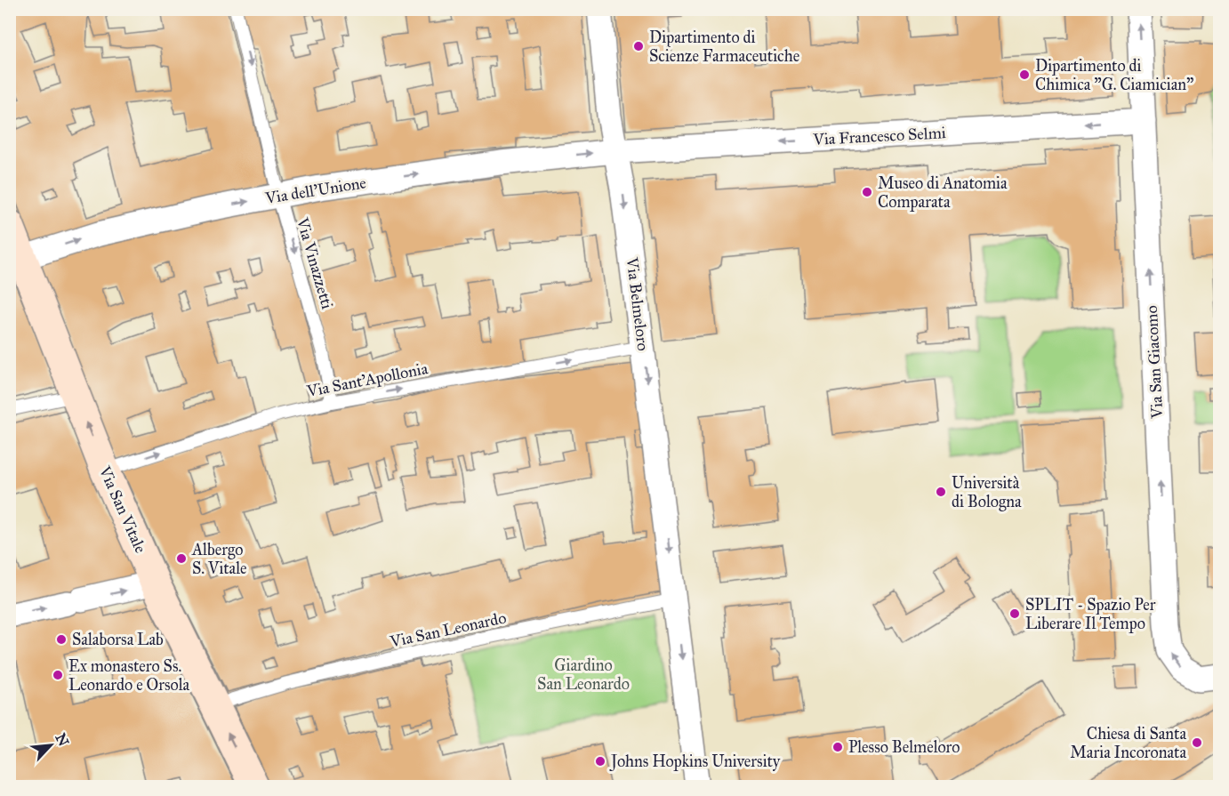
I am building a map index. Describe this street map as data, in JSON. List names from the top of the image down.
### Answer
{
  "streets": {
    "street": [
      "Via Francesco Selmi",
      "Via dell'Unione",
      "Via Belmeloro",
      "Via San Giacomo",
      "Via San Vitale"
    ],
    "lane": ["Via Vinazzetti", "Via Sant'Apollonia", "Via San Leonardo"]
  },
  "crossings": [
    ["Via Francesco Selmi", "Via dell'Unione"],
    ["Via Francesco Selmi", "Via Belmeloro"],
    ["Via Francesco Selmi", "Via San Giacomo"],
    ["Via dell'Unione", "Via Vinazzetti"],
    ["Via dell'Unione", "Via Belmeloro"],
    ["Via dell'Unione", "Via San Vitale"],
    ["Via Vinazzetti", "Via Sant'Apollonia"],
    ["Via Belmeloro", "Via Sant'Apollonia"],
    ["Via Belmeloro", "Via San Leonardo"],
    ["Via Sant'Apollonia", "Via San Vitale"]
  ],
  "one_way": [
    "Via Francesco Selmi",
    "Via dell'Unione",
    "Via Vinazzetti",
    "Via Belmeloro",
    "Via San Giacomo",
    "Via Sant'Apollonia",
    "Via San Vitale"
  ],
  "parks": ["Giardino San Leonardo"],
  "places": [
    "Dipartimento di Scienze Farmaceutiche",
    "Dipartimento di Chimica \"G. Ciamician\"",
    "Museo di Anatomia Comparata",
    "Università di Bologna",
    "Albergo S. Vitale",
    "SPLIT - Spazio Per Liberare Il Tempo",
    "Salaborsa Lab",
    "Ex monastero Ss. Leonardo e Orsola",
    "Chiesa di Santa Maria Incoronata",
    "Plesso Belmeloro",
    "Johns Hopkins University"
  ],
  "north": "top right"
}
